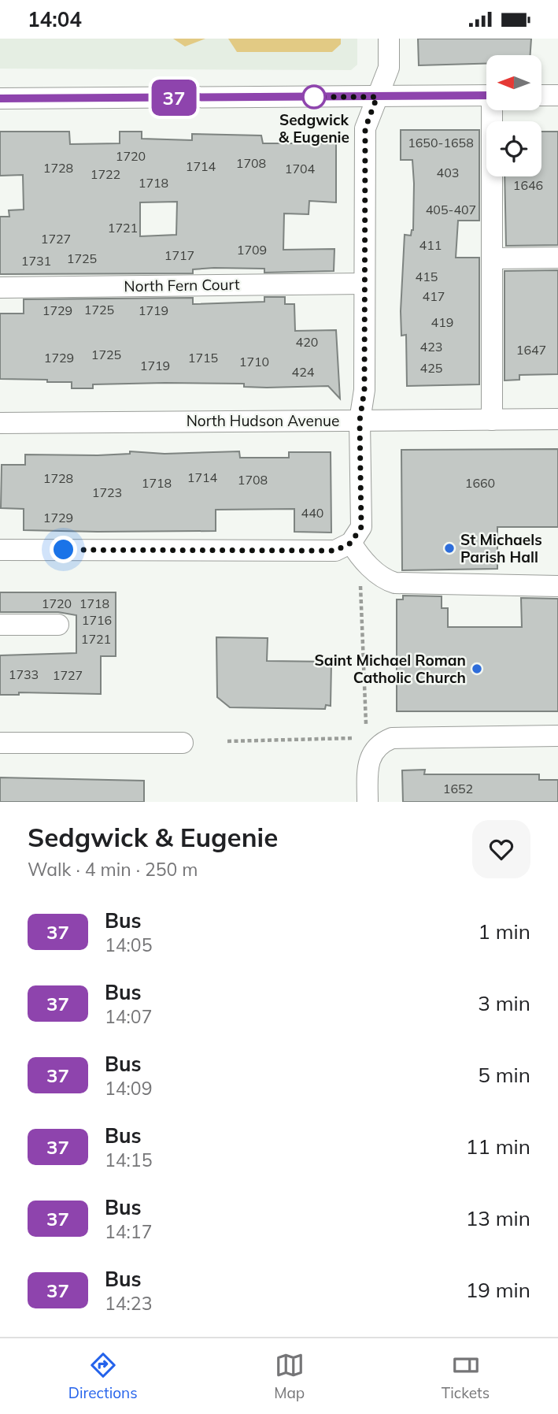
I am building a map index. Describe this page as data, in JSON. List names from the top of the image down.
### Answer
{
  "streets": {
    "street": ["North Fern Court", "North Hudson Avenue"]
  },
  "places": ["Sedgwick & Eugenie", "St Michaels Parish Hall", "Saint Michael Roman Catholic Church"],
  "lines": ["bus line 37"],
  "house_numbers": [
    "1650-1658",
    "1720",
    "1708",
    "1714",
    "1728",
    "1704",
    "403",
    "1722",
    "1718",
    "1646",
    "405-407",
    "1721",
    "1727",
    "411",
    "1709",
    "1717",
    "1725",
    "1731",
    "415",
    "417",
    "1725",
    "1729",
    "1719",
    "419",
    "420",
    "423",
    "1647",
    "1725",
    "1729",
    "1715",
    "1710",
    "1719",
    "425",
    "424",
    "1714",
    "1728",
    "1708",
    "1718",
    "1660",
    "1723",
    "440",
    "1729",
    "1720",
    "1718",
    "1716",
    "1721",
    "1733",
    "1727",
    "1652"
  ],
  "north": "left",
  "page": {
    "status": "14:04",
    "on_map": "37",
    "heading": ["Sedgwick & Eugenie", "Walk · 4 min · 250 m"],
    "list": [
      {
        "mark": "37",
        "name": "Bus",
        "note": "14:05",
        "value": "1 min"
      },
      {
        "mark": "37",
        "name": "Bus",
        "note": "14:07",
        "value": "3 min"
      },
      {
        "mark": "37",
        "name": "Bus",
        "note": "14:09",
        "value": "5 min"
      },
      {
        "mark": "37",
        "name": "Bus",
        "note": "14:15",
        "value": "11 min"
      },
      {
        "mark": "37",
        "name": "Bus",
        "note": "14:17",
        "value": "13 min"
      },
      {
        "mark": "37",
        "name": "Bus",
        "note": "14:23",
        "value": "19 min"
      }
    ],
    "tabs": ["Directions", "Map", "Tickets"]
  }
}
